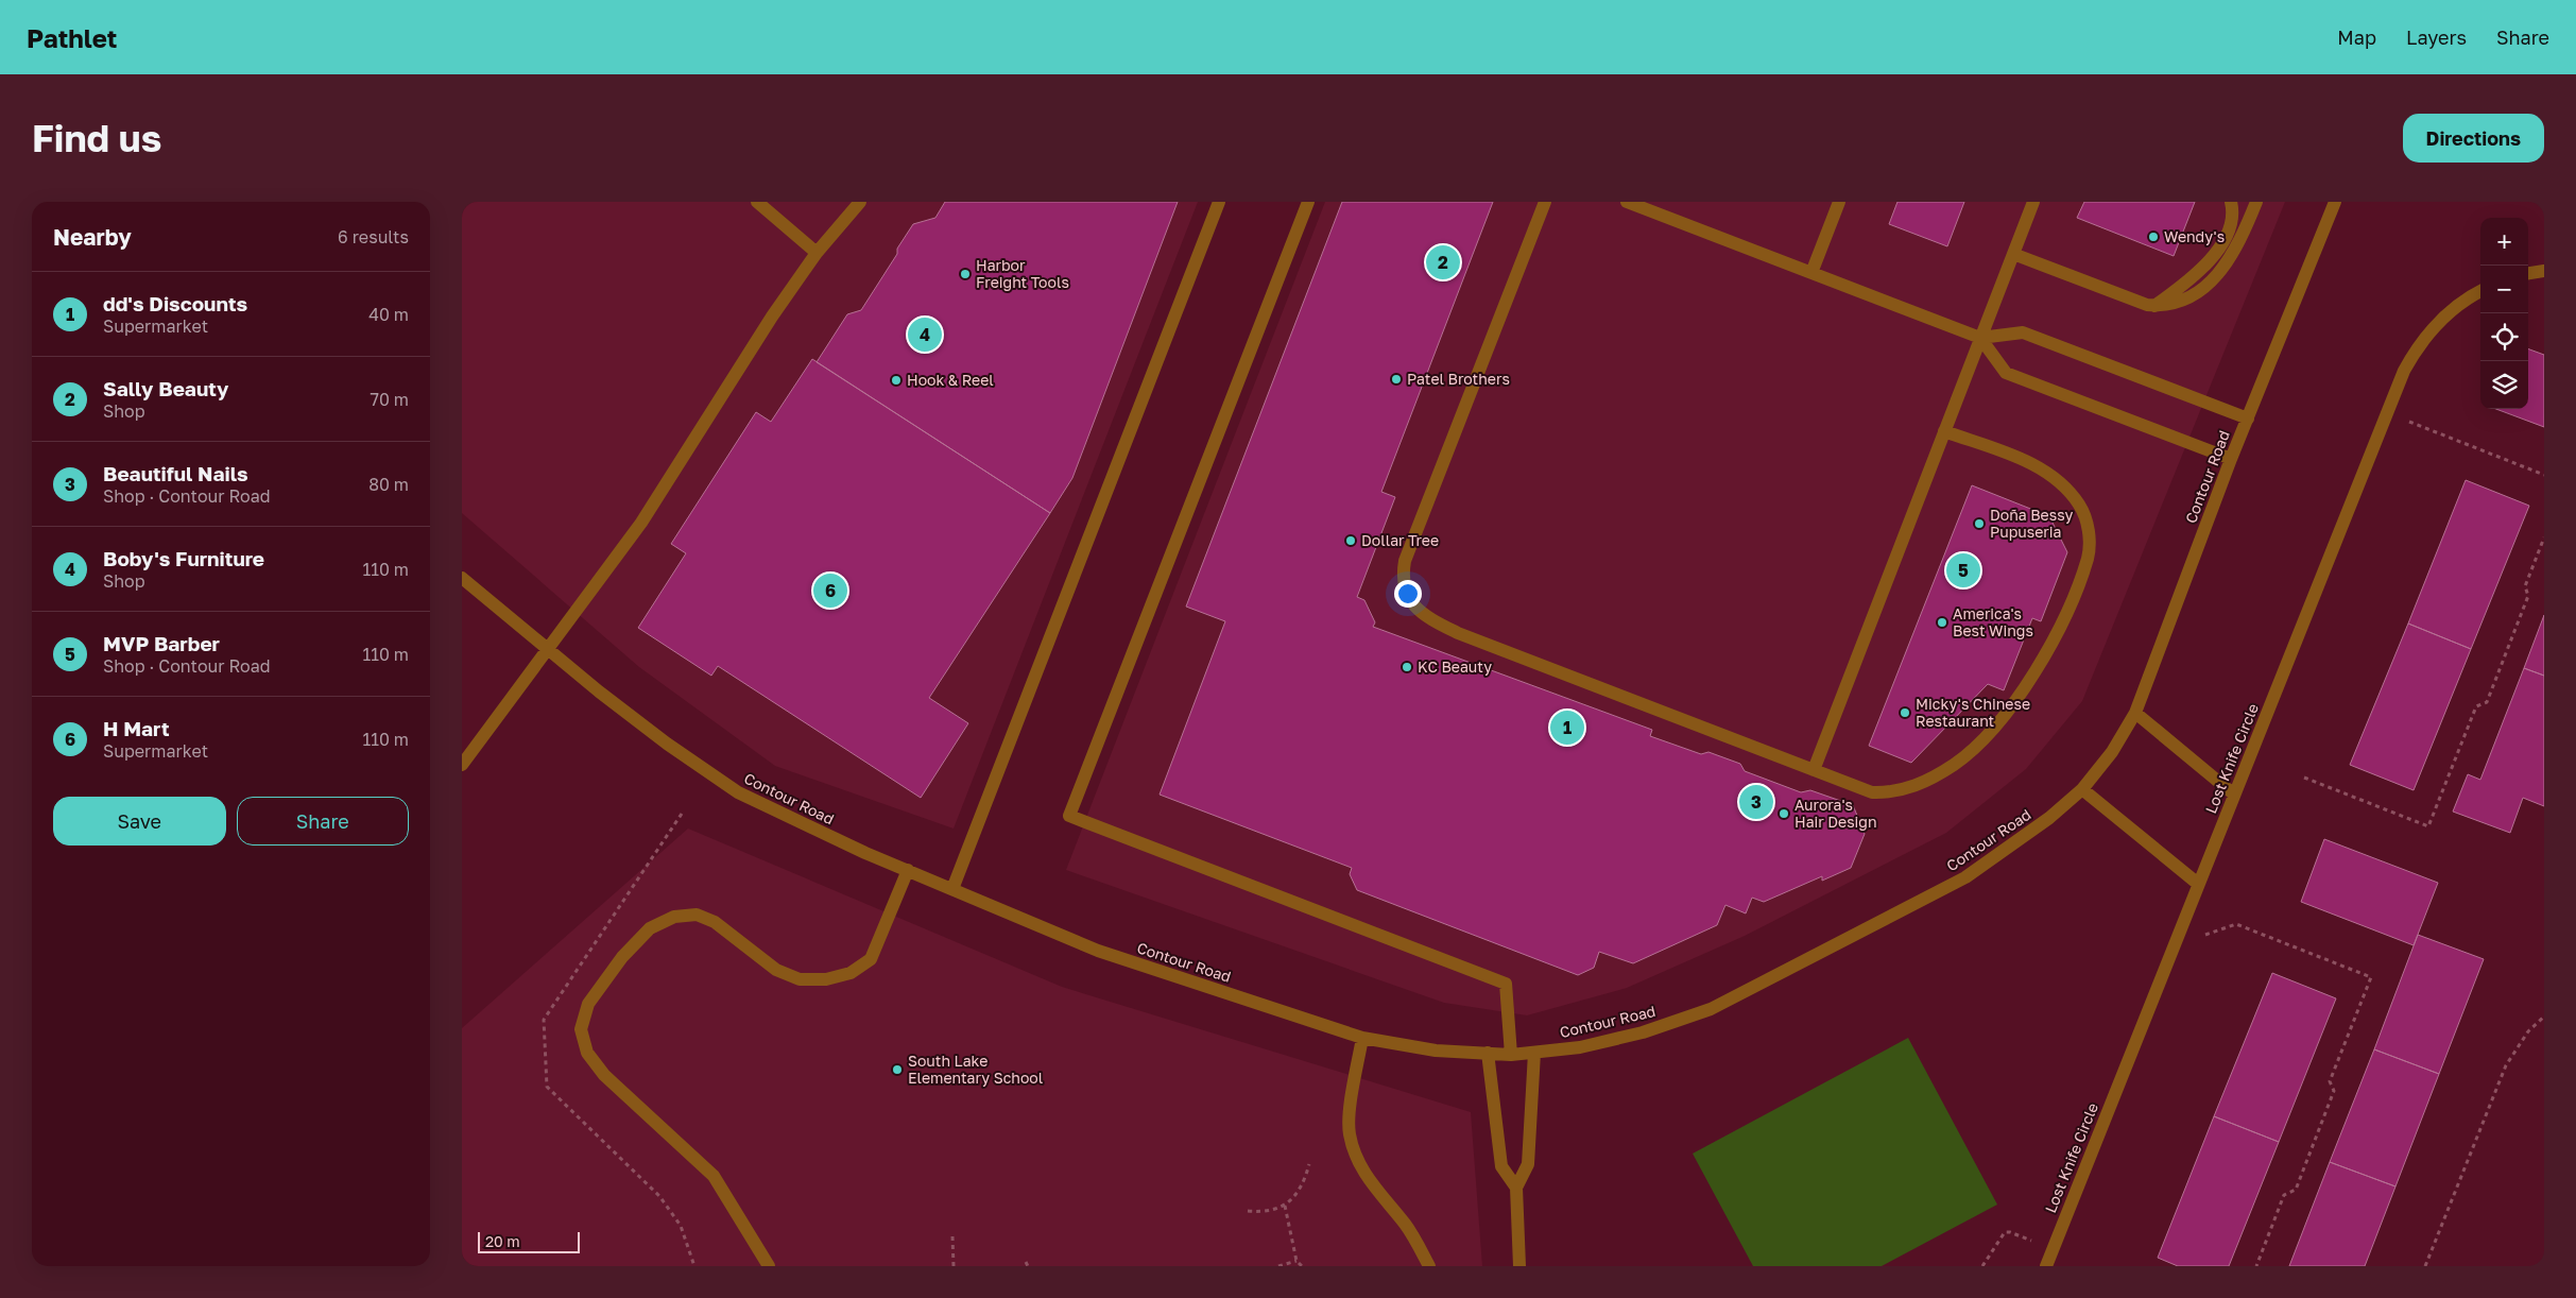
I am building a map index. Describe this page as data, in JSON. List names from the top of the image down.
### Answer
{
  "streets": {
    "street": ["Contour Road", "Lost Knife Circle"]
  },
  "places": [
    "Wendy's",
    "Harbor Freight Tools",
    "Patel Brothers",
    "Hook & Reel",
    "Doña Bessy Pupuseria",
    "Dollar Tree",
    "America's Best Wings",
    "KC Beauty",
    "Micky's Chinese Restaurant",
    "Aurora's Hair Design",
    "South Lake Elementary School"
  ],
  "scale_bar": "20 m",
  "page": {
    "header": "Pathlet",
    "nav": ["Map", "Layers", "Share"],
    "buttons": [
      "Directions",
      ["Save", "Share"]
    ],
    "title": "Find us",
    "heading": ["Nearby", "6 results"],
    "map_buttons": ["+", "−"],
    "pins": [
      "2",
      "4",
      "5",
      "6",
      "1",
      "3"
    ],
    "list": [
      {
        "mark": "1",
        "name": "dd's Discounts",
        "note": "Supermarket",
        "value": "40 m"
      },
      {
        "mark": "2",
        "name": "Sally Beauty",
        "note": "Shop",
        "value": "70 m"
      },
      {
        "mark": "3",
        "name": "Beautiful Nails",
        "note": "Shop · Contour Road",
        "value": "80 m"
      },
      {
        "mark": "4",
        "name": "Boby's Furniture",
        "note": "Shop",
        "value": "110 m"
      },
      {
        "mark": "5",
        "name": "MVP Barber",
        "note": "Shop · Contour Road",
        "value": "110 m"
      },
      {
        "mark": "6",
        "name": "H Mart",
        "note": "Supermarket",
        "value": "110 m"
      }
    ],
    "scale": "20 m"
  }
}
